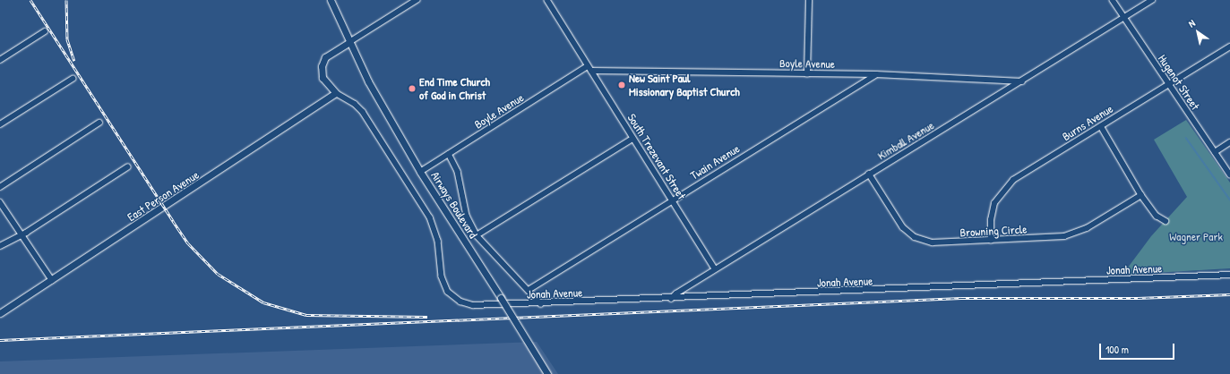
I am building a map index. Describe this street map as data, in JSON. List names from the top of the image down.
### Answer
{
  "streets": {
    "main road": ["East Person Avenue", "Airways Boulevard"],
    "street": [
      "Boyle Avenue",
      "Hugenot Street",
      "Burns Avenue",
      "Kimball Avenue",
      "South Trezevant Street",
      "Twain Avenue",
      "Browning Circle",
      "Jonah Avenue"
    ]
  },
  "crossings": [
    ["Boyle Avenue", "Kimball Avenue"],
    ["Boyle Avenue", "South Trezevant Street"],
    ["Boyle Avenue", "Twain Avenue"],
    ["Boyle Avenue", "Airways Boulevard"],
    ["Hugenot Street", "Burns Avenue"],
    ["Hugenot Street", "Kimball Avenue"],
    ["Burns Avenue", "Browning Circle"],
    ["Kimball Avenue", "South Trezevant Street"],
    ["Kimball Avenue", "Browning Circle"],
    ["Kimball Avenue", "Jonah Avenue"],
    ["South Trezevant Street", "Twain Avenue"],
    ["Twain Avenue", "Airways Boulevard"],
    ["East Person Avenue", "Jonah Avenue"],
    ["Airways Boulevard", "Jonah Avenue"]
  ],
  "parks": ["Wagner Park"],
  "places": ["New Saint Paul Missionary Baptist Church", "End Time Church of God in Christ"],
  "scale_bar": "100 m",
  "north": "top left"
}
